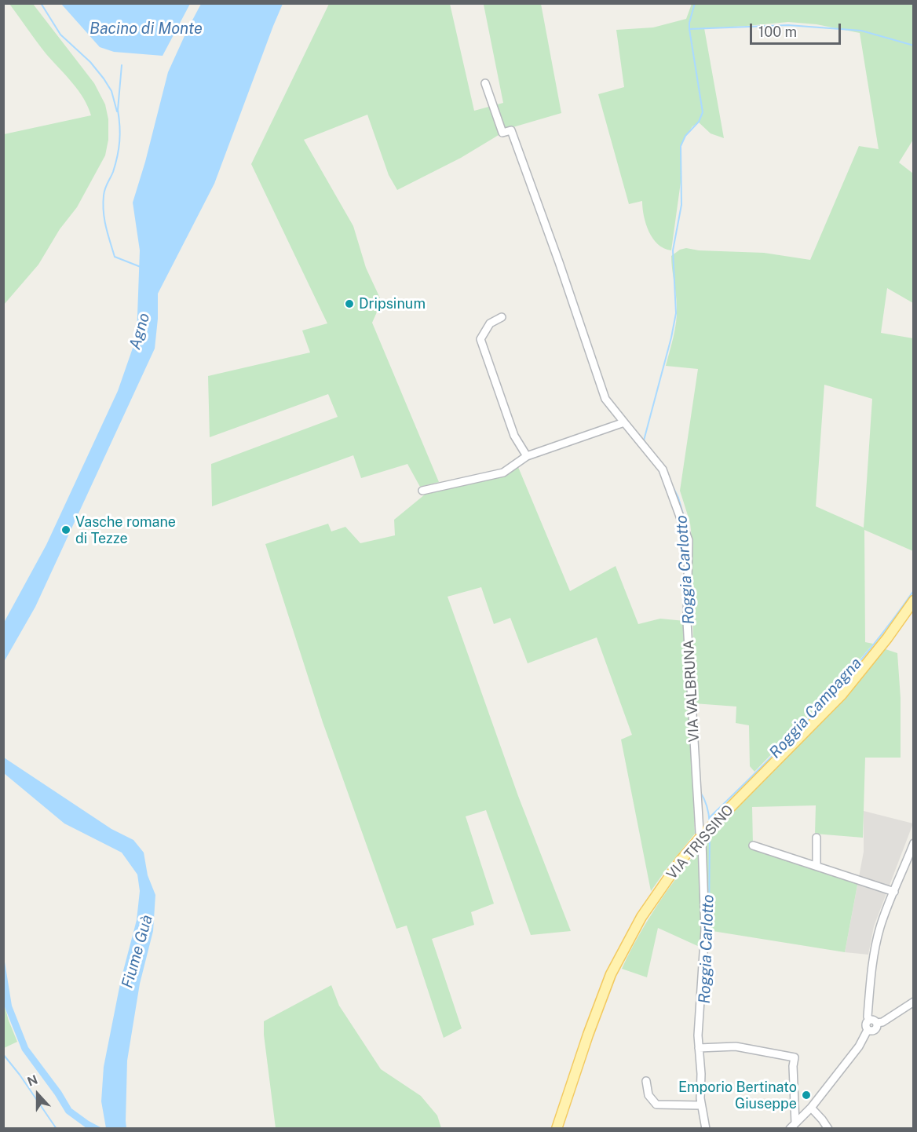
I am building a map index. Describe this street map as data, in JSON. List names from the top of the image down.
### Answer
{
  "streets": {
    "main road": ["VIA TRISSINO"],
    "street": ["VIA VALBRUNA"]
  },
  "crossings": [
    ["VIA VALBRUNA", "VIA TRISSINO"]
  ],
  "water": [
    "Bacino di Monte",
    "Agno",
    "Roggia Carlotto",
    "Roggia Campagna",
    "Fiume Guà"
  ],
  "places": ["Dripsinum", "Vasche romane di Tezze", "Emporio Bertinato Giuseppe"],
  "scale_bar": "100 m",
  "north": "top"
}
